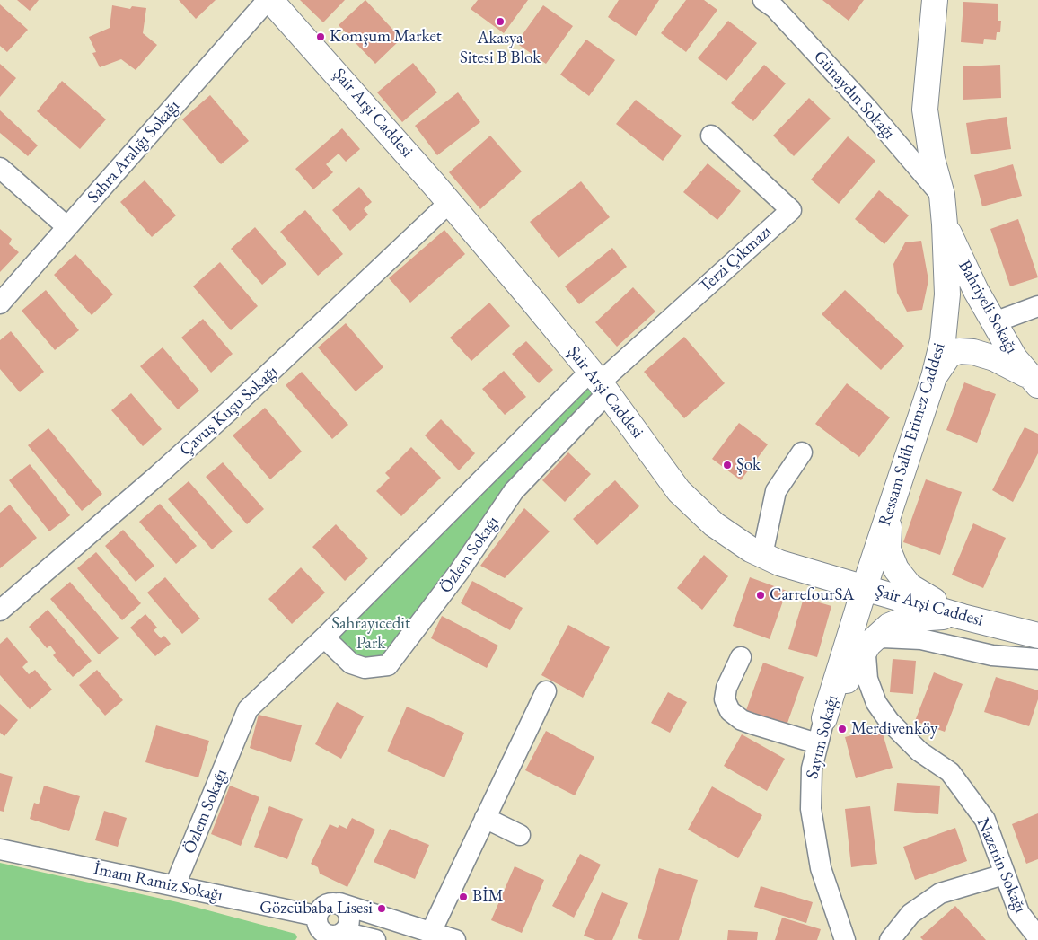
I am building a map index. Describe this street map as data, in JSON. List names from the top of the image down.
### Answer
{
  "streets": {
    "main road": [
      "Şair Arşi Caddesi",
      "Bahriyeli Sokağı",
      "Ressam Salih Erimez Caddesi",
      "Sayım Sokağı"
    ],
    "street": [
      "Günaydın Sokağı",
      "Sahra Aralığı Sokağı",
      "Terzi Çıkmazı",
      "Çavuş Kuşu Sokağı",
      "Özlem Sokağı",
      "Nazenin Sokağı",
      "İmam Ramiz Sokağı"
    ]
  },
  "crossings": [
    ["Günaydın Sokağı", "Ressam Salih Erimez Caddesi"],
    ["Şair Arşi Caddesi", "Sahra Aralığı Sokağı"],
    ["Şair Arşi Caddesi", "Terzi Çıkmazı"],
    ["Şair Arşi Caddesi", "Çavuş Kuşu Sokağı"],
    ["Şair Arşi Caddesi", "Ressam Salih Erimez Caddesi"],
    ["Şair Arşi Caddesi", "Özlem Sokağı"],
    ["Şair Arşi Caddesi", "Sayım Sokağı"],
    ["Şair Arşi Caddesi", "Nazenin Sokağı"],
    ["Terzi Çıkmazı", "Özlem Sokağı"],
    ["Bahriyeli Sokağı", "Ressam Salih Erimez Caddesi"],
    ["Ressam Salih Erimez Caddesi", "Sayım Sokağı"],
    ["Özlem Sokağı", "İmam Ramiz Sokağı"]
  ],
  "parks": ["Sahrayıcedit Park"],
  "places": [
    "Akasya Sitesi B Blok",
    "Komşum Market",
    "Şok",
    "CarrefourSA",
    "Merdivenköy",
    "BİM",
    "Gözcübaba Lisesi"
  ]
}
